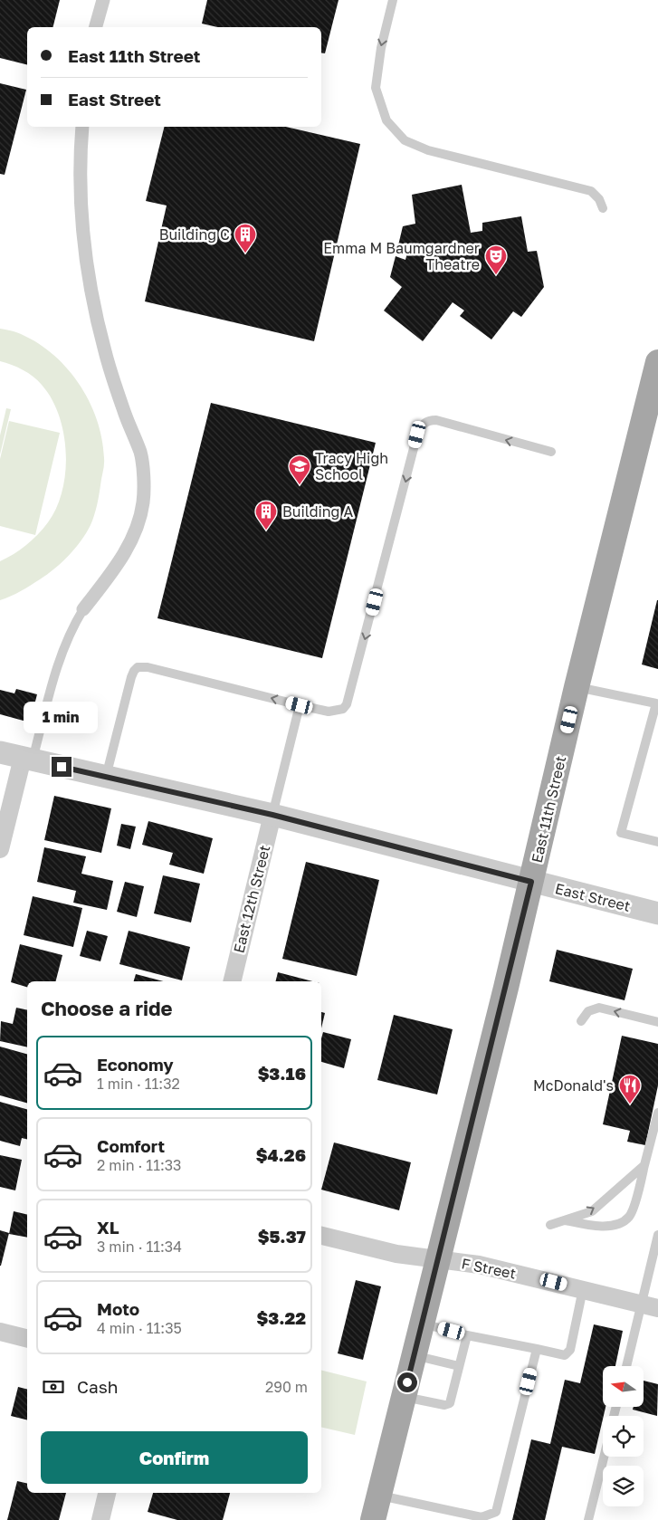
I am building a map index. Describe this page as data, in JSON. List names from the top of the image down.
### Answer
{
  "streets": {
    "main road": ["East 11th Street"],
    "street": ["East Street", "East 12th Street", "F Street"]
  },
  "crossings": [
    ["East 11th Street", "East Street"],
    ["East 11th Street", "F Street"],
    ["East Street", "East 12th Street"]
  ],
  "places": {
    "building": ["Building C", "Building A"],
    "theatre": ["Emma M Baumgardner Theatre"],
    "school or university": ["Tracy High School"],
    "restaurant": ["McDonald's"]
  },
  "north": "left",
  "page": {
    "banner": ["East 11th Street", "East Street"],
    "bubble": "1 min",
    "heading": "Choose a ride",
    "list": [
      {
        "name": "Economy",
        "note": "1 min · 11:32",
        "value": "$3.16"
      },
      {
        "name": "Comfort",
        "note": "2 min · 11:33",
        "value": "$4.26"
      },
      {
        "name": "XL",
        "note": "3 min · 11:34",
        "value": "$5.37"
      },
      {
        "name": "Moto",
        "note": "4 min · 11:35",
        "value": "$3.22"
      }
    ],
    "pay": ["Cash", "290 m"],
    "buttons": "Confirm"
  }
}
